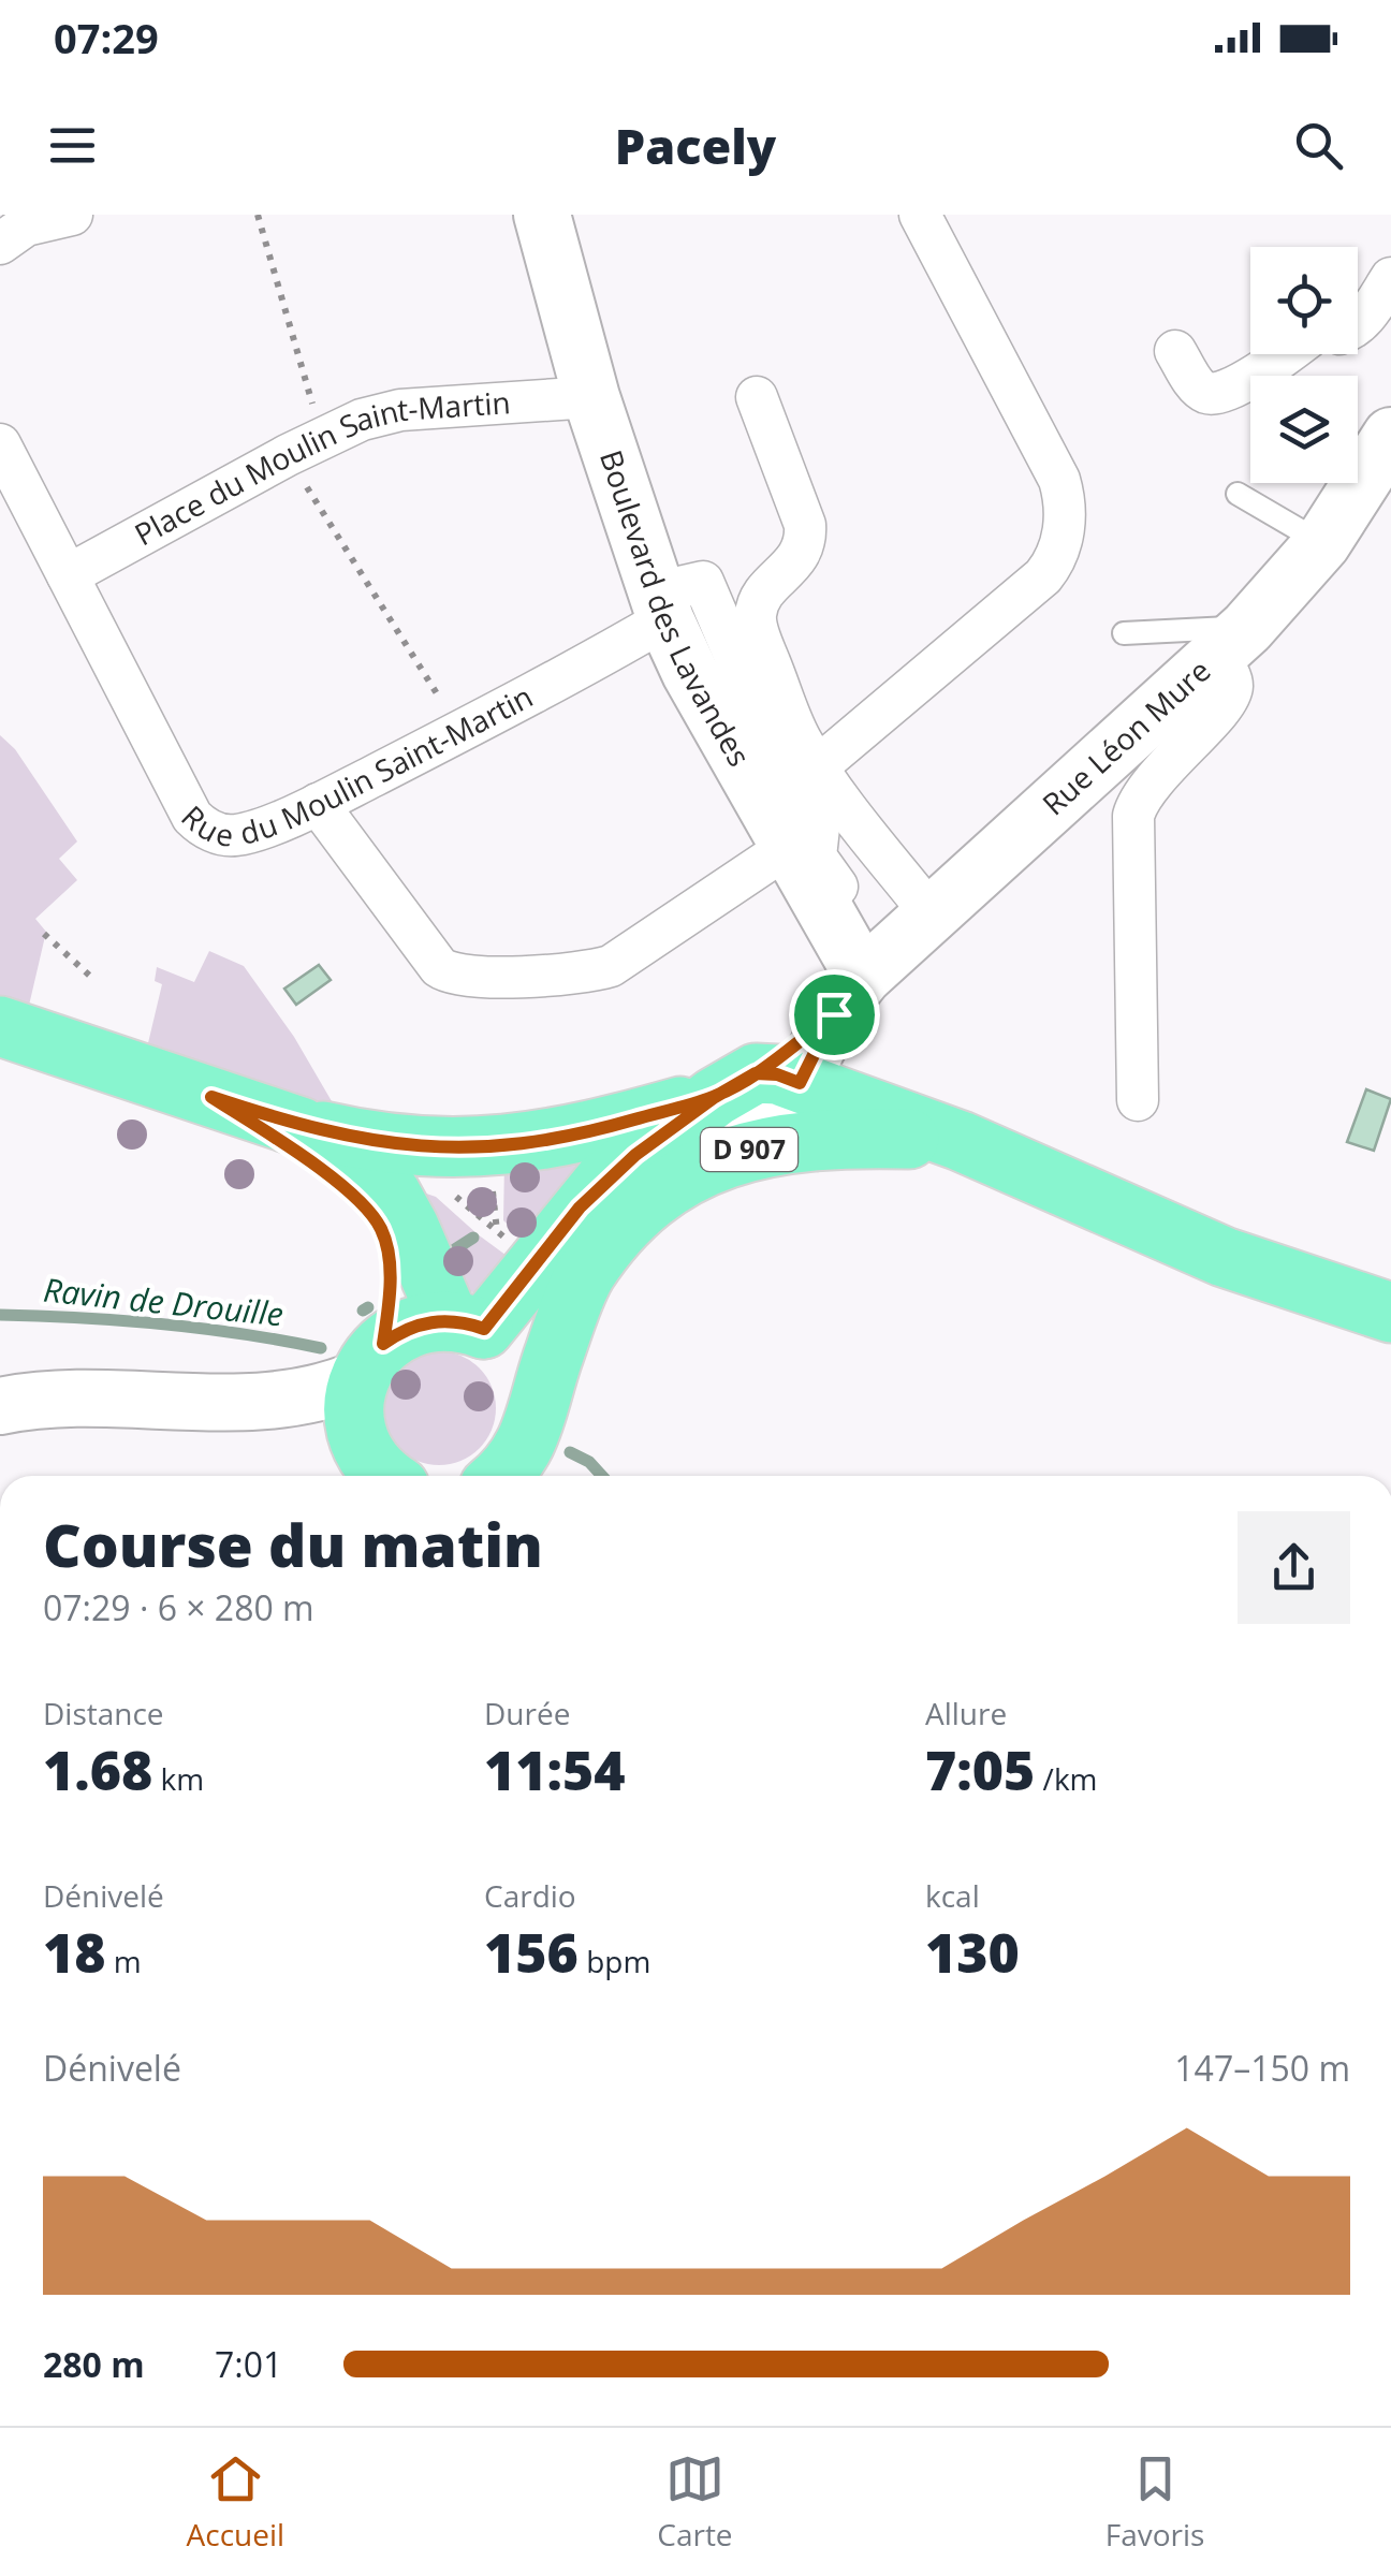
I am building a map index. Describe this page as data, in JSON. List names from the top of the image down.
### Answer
{
  "streets": {
    "main road": ["D 907"],
    "street": [
      "Place du Moulin Saint-Martin",
      "Boulevard des Lavandes",
      "Rue Léon Mure",
      "Rue du Moulin Saint-Martin"
    ]
  },
  "crossings": [
    ["Place du Moulin Saint-Martin", "Boulevard des Lavandes"],
    ["Place du Moulin Saint-Martin", "Rue du Moulin Saint-Martin"],
    ["Boulevard des Lavandes", "Rue Léon Mure"],
    ["Boulevard des Lavandes", "Rue du Moulin Saint-Martin"]
  ],
  "water": ["Ravin de Drouille"],
  "page": {
    "status": "07:29",
    "header": "Pacely",
    "heading": ["Course du matin", "07:29 · 6 × 280 m"],
    "stats": [
      ["Distance", "1.68 km"],
      ["Durée", "11:54"],
      ["Allure", "7:05 /km"],
      ["Dénivelé", "18 m"],
      ["Cardio", "156 bpm"],
      ["kcal", "130"]
    ],
    "chart": ["Dénivelé", "147–150 m"],
    "list": [
      {
        "name": "280 m",
        "note": "7:01"
      }
    ],
    "tabs": ["Accueil", "Carte", "Favoris"]
  }
}
